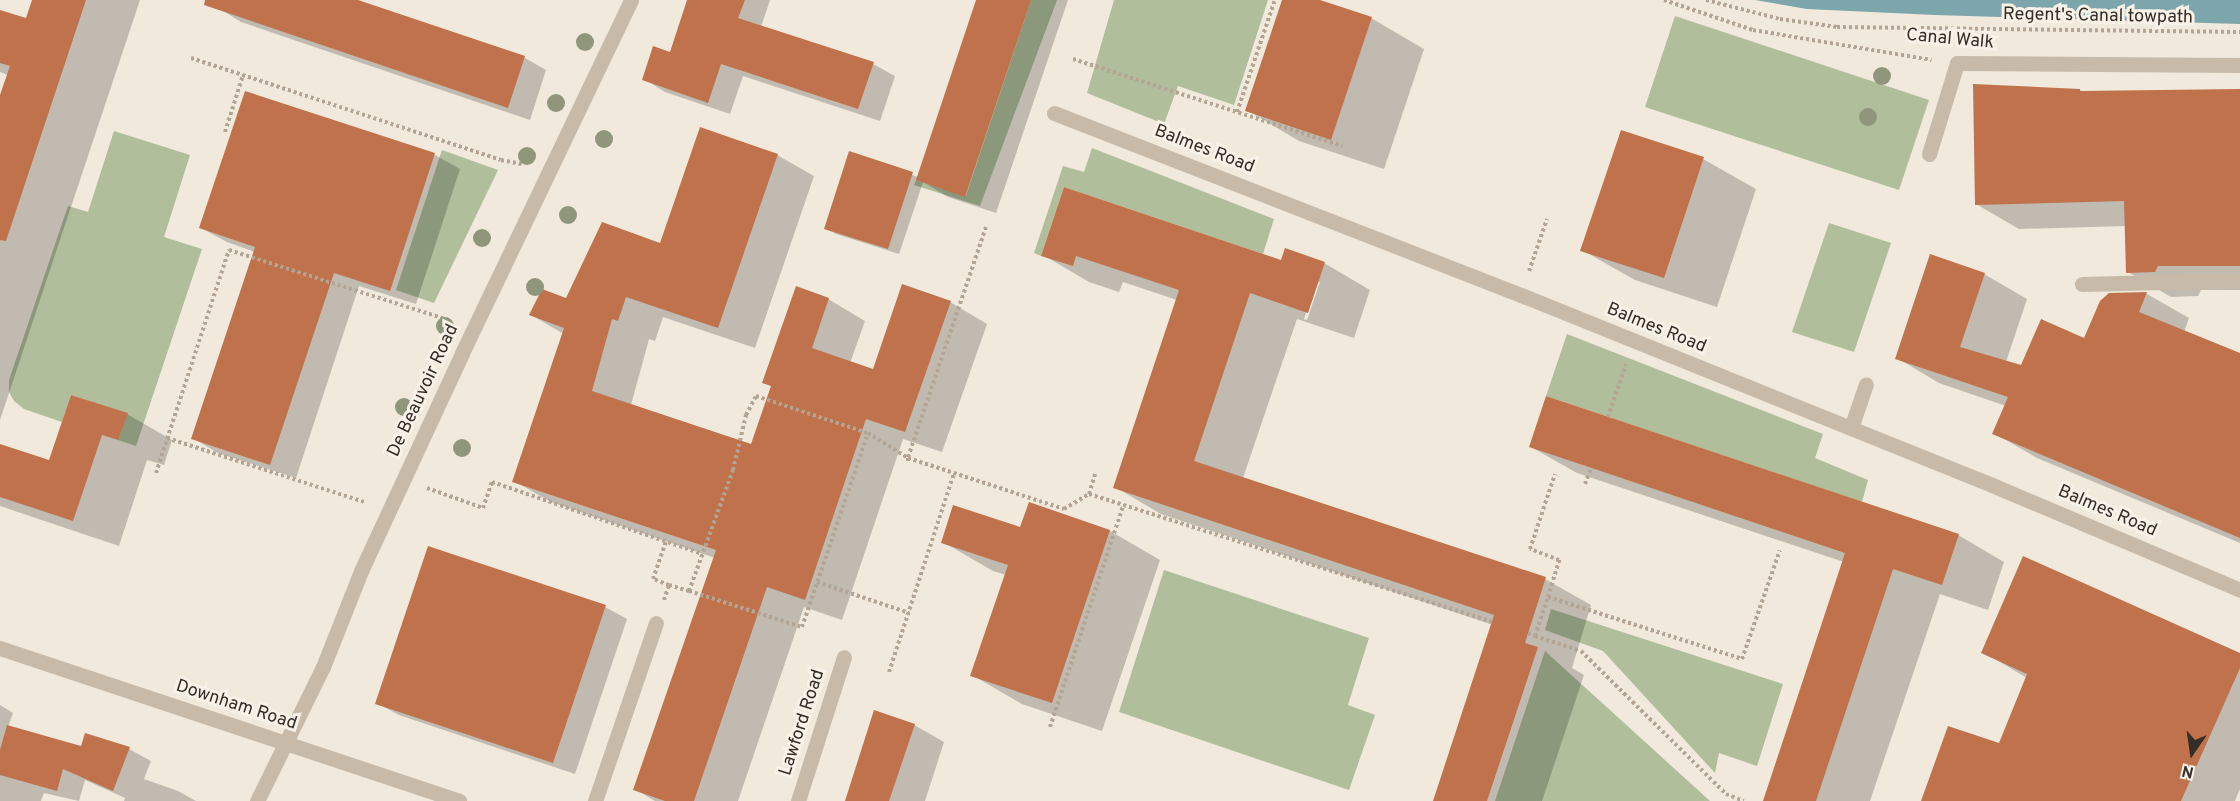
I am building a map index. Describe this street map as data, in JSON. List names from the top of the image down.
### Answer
{
  "streets": {
    "street": [
      "Canal Walk",
      "Balmes Road",
      "De Beauvoir Road",
      "Downham Road",
      "Lawford Road"
    ],
    "path": ["Regent's Canal towpath"]
  },
  "crossings": [
    ["De Beauvoir Road", "Downham Road"]
  ],
  "north": "bottom"
}
